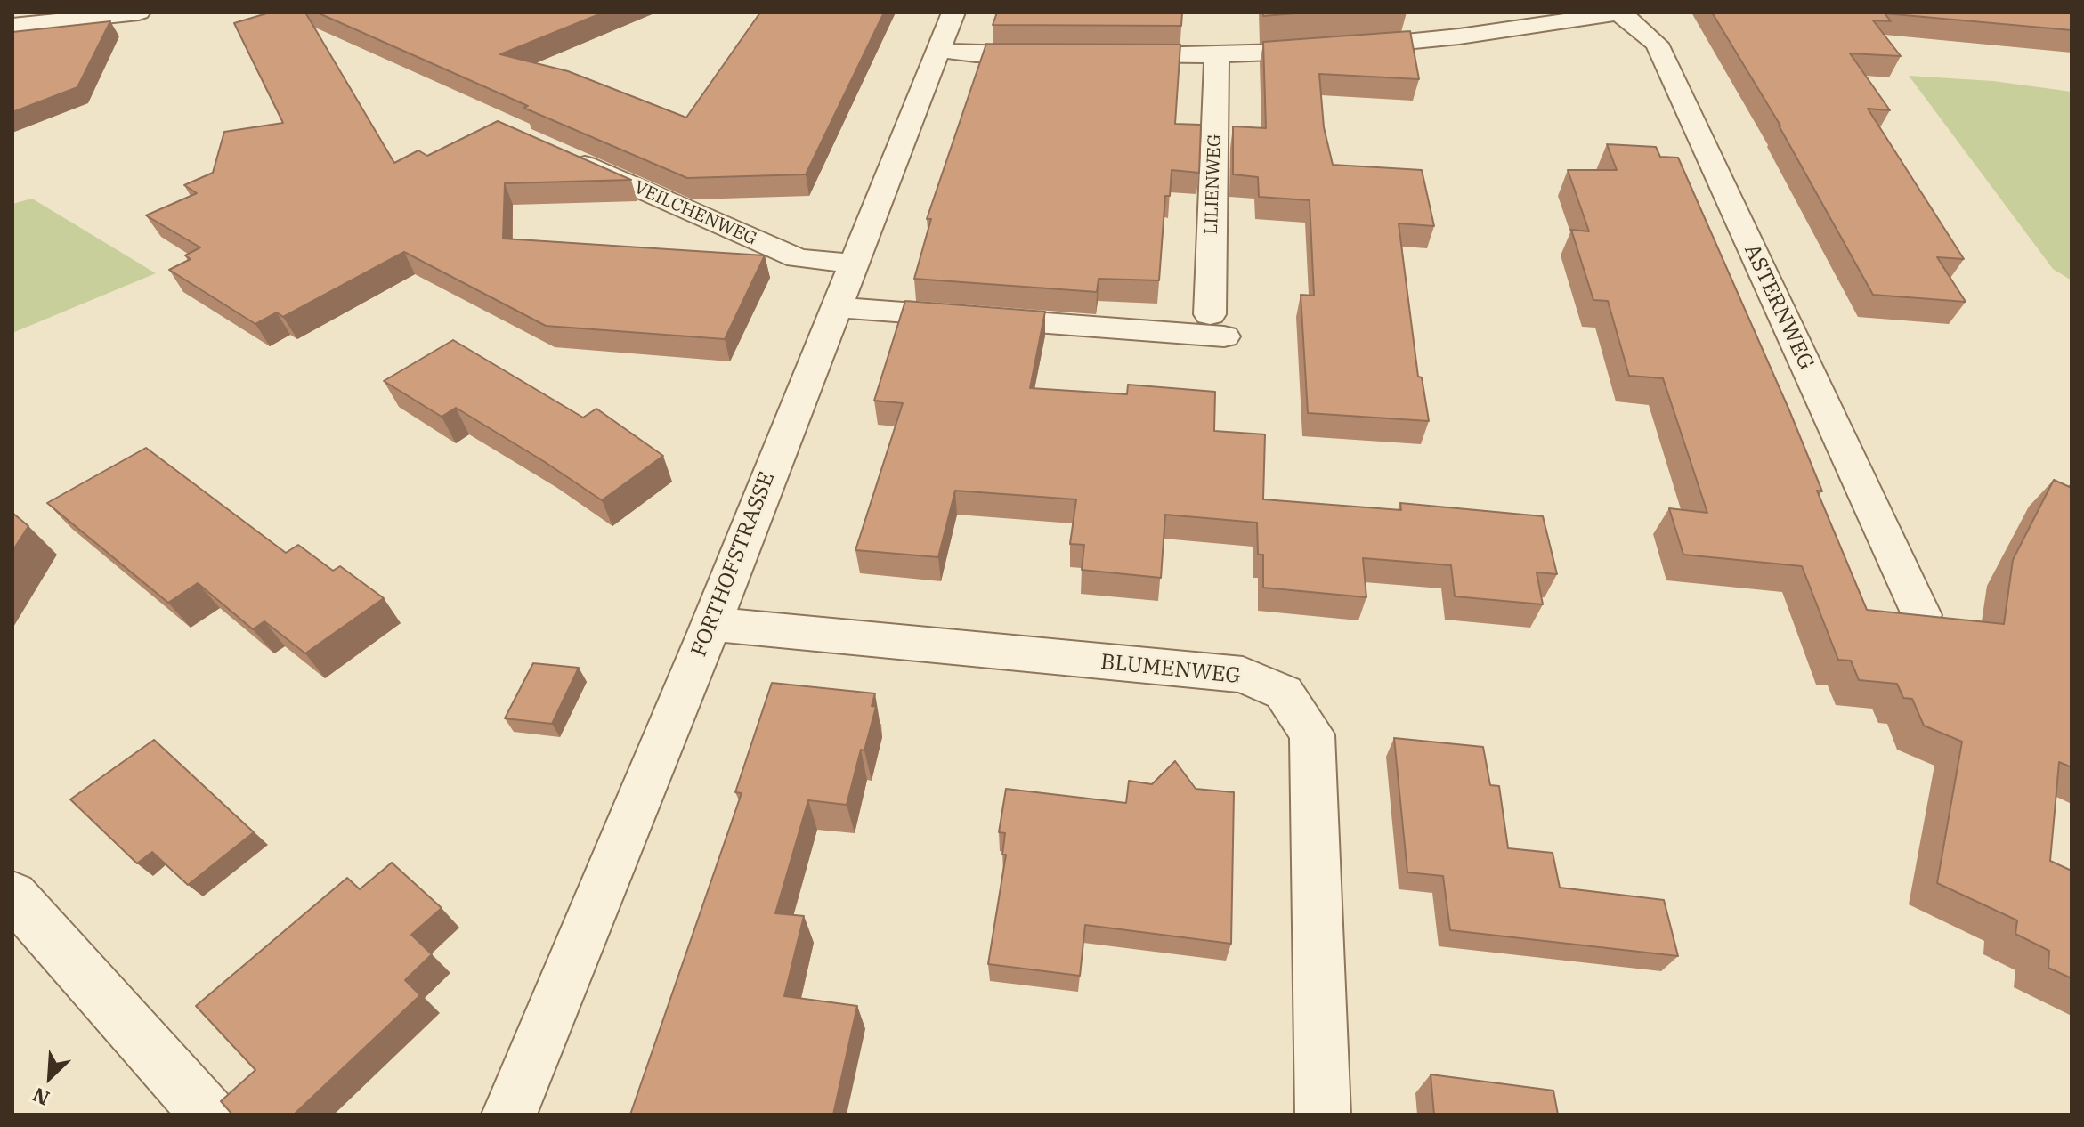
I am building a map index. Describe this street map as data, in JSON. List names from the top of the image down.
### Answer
{
  "streets": {
    "street": [
      "LILIENWEG",
      "VEILCHENWEG",
      "ASTERNWEG",
      "FORTHOFSTRASSE",
      "BLUMENWEG"
    ]
  },
  "crossings": [
    ["LILIENWEG", "FORTHOFSTRASSE"],
    ["VEILCHENWEG", "FORTHOFSTRASSE"],
    ["FORTHOFSTRASSE", "BLUMENWEG"]
  ],
  "north": "bottom left"
}
